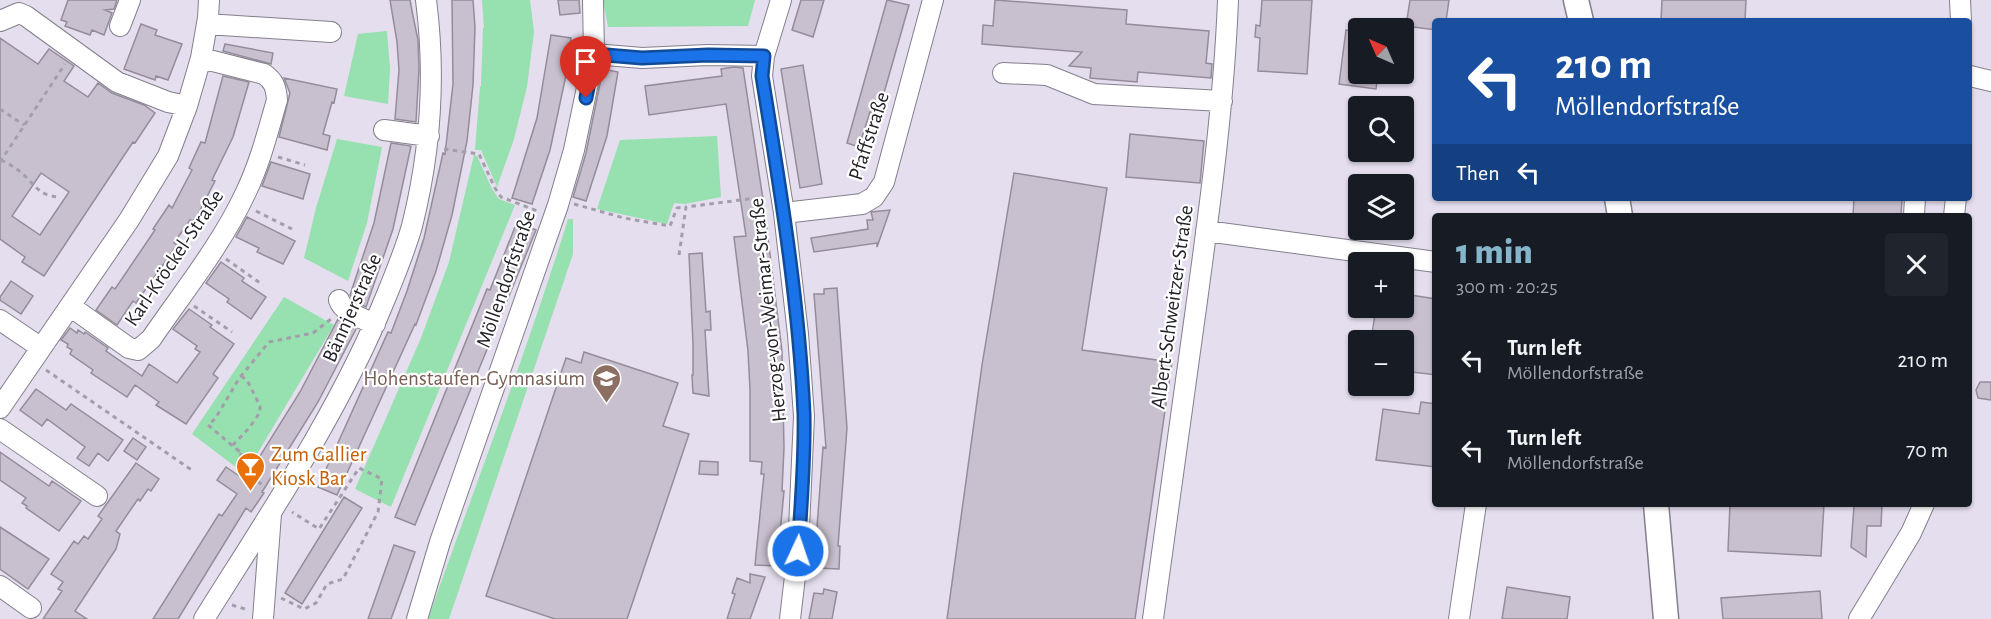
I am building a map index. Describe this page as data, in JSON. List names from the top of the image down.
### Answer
{
  "streets": {
    "street": [
      "Pfaffstraße",
      "Karl-Kröckel-Straße",
      "Möllendorfstraße",
      "Albert-Schweitzer-Straße",
      "Bännjerstraße",
      "Herzog-von-Weimar-Straße"
    ]
  },
  "crossings": [
    ["Pfaffstraße", "Herzog-von-Weimar-Straße"]
  ],
  "places": {
    "school or university": ["Hohenstaufen-Gymnasium"],
    "bar": ["Zum Gallier Kiosk Bar"]
  },
  "north": "top left",
  "page": {
    "map_buttons": ["+", "−"],
    "turn": ["210 m", "Möllendorfstraße"],
    "then": "Then",
    "heading": ["1 min", "300 m · 20:25"],
    "list": [
      {
        "name": "Turn left",
        "note": "Möllendorfstraße",
        "value": "210 m"
      },
      {
        "name": "Turn left",
        "note": "Möllendorfstraße",
        "value": "70 m"
      }
    ]
  }
}
